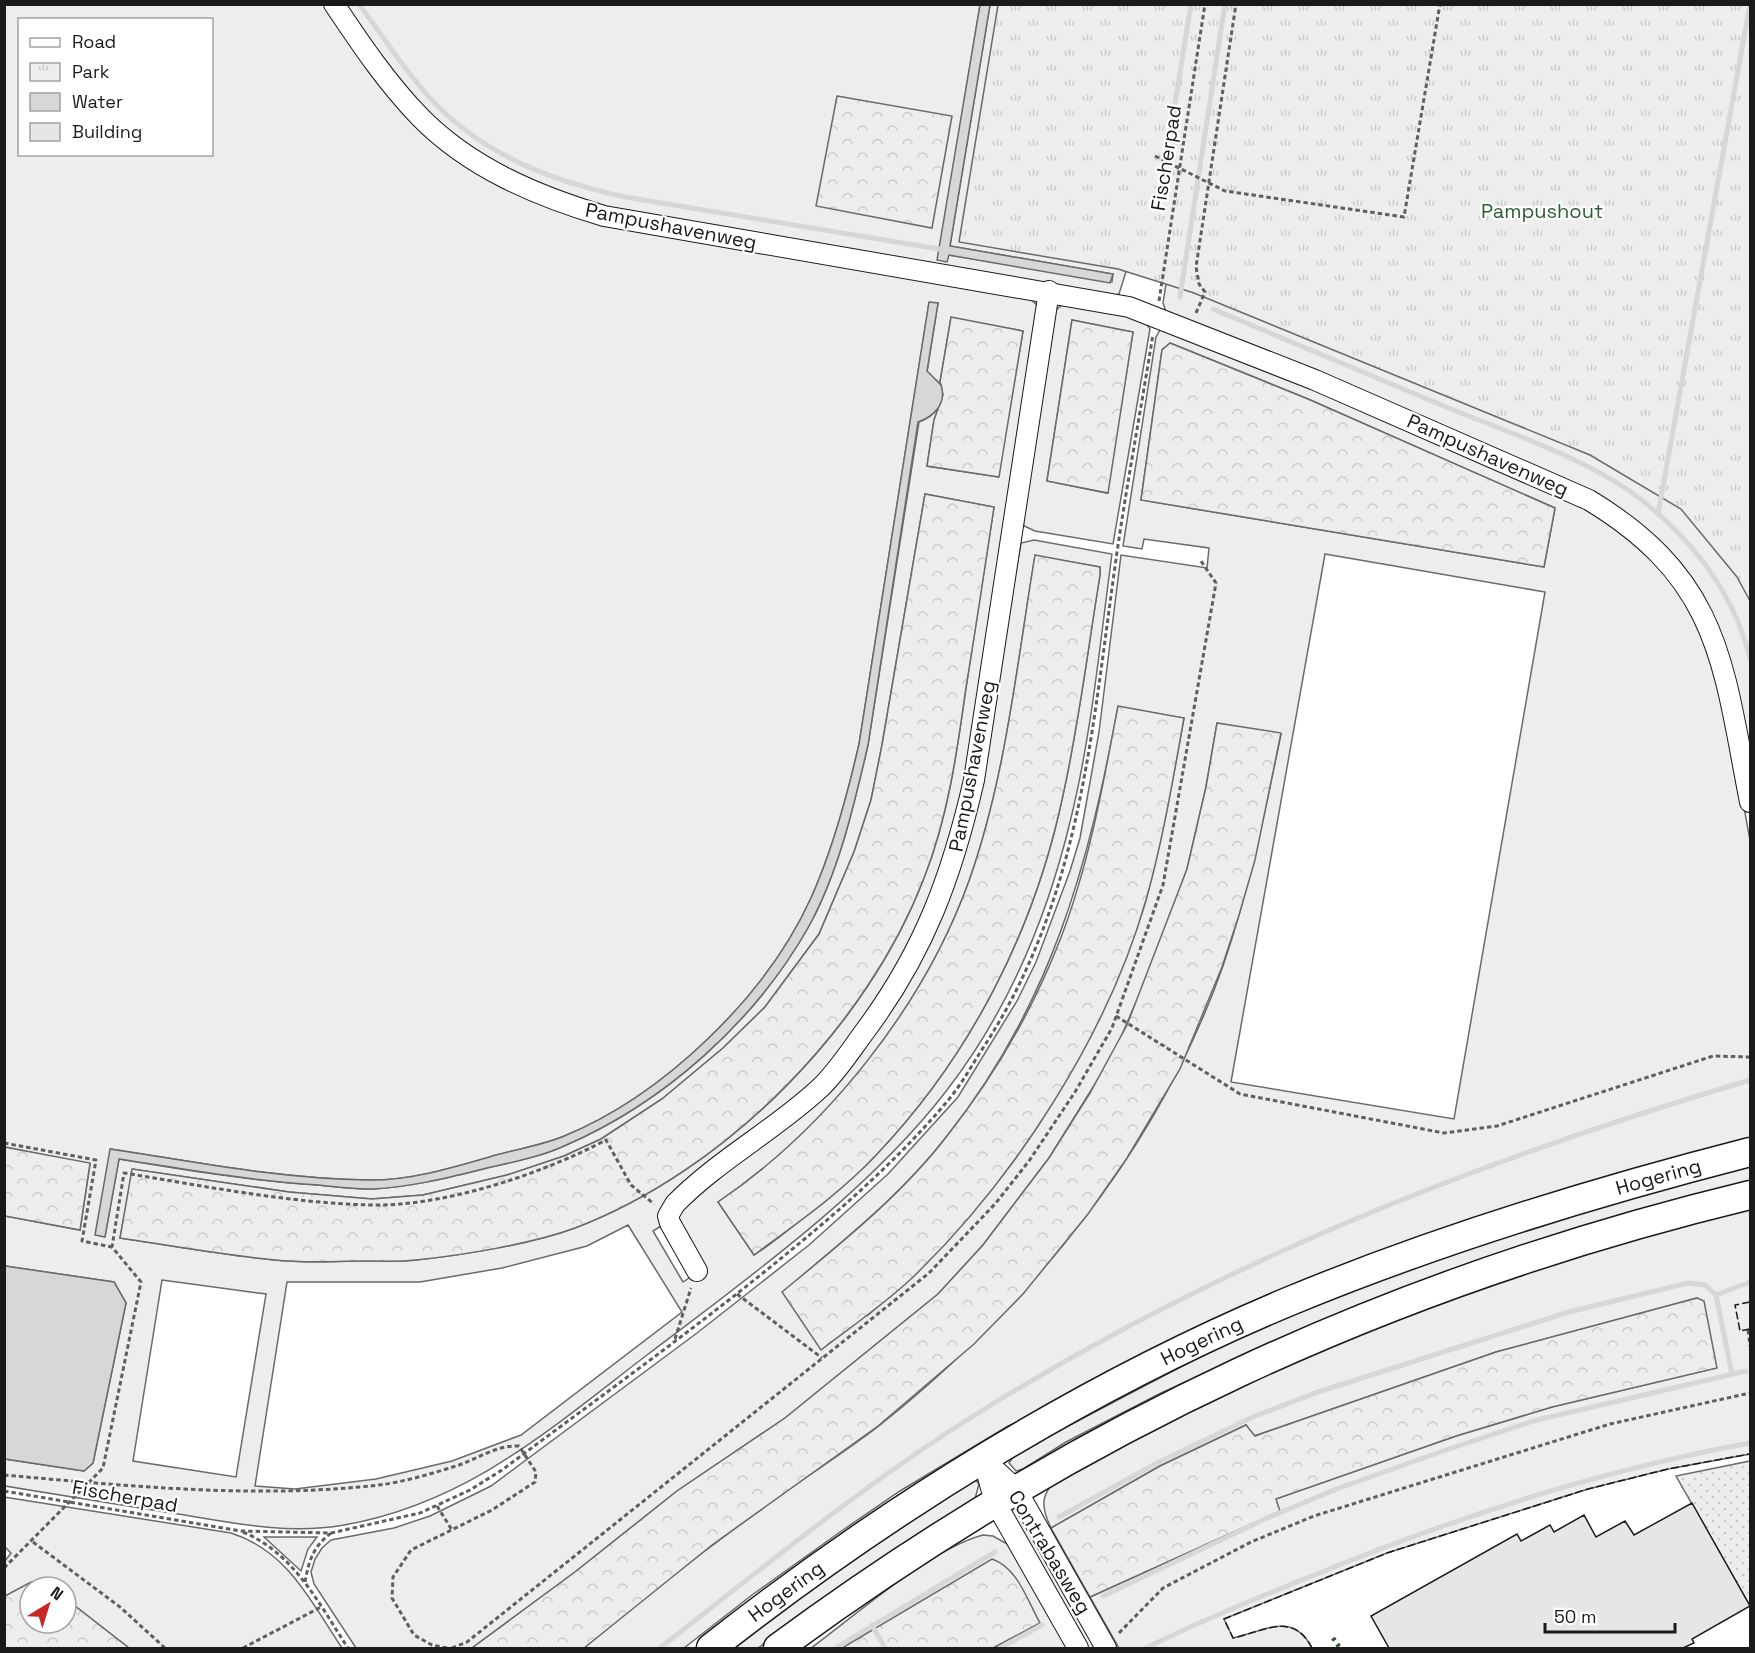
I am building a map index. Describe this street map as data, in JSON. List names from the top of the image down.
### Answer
{
  "streets": {
    "highway": ["Hogering"],
    "street": ["Pampushavenweg", "Contrabasweg"],
    "path": ["Fischerpad"]
  },
  "crossings": [
    ["Fischerpad", "Pampushavenweg"],
    ["Hogering", "Contrabasweg"]
  ],
  "parks": ["Pampushout"],
  "legend": [
    "Road",
    "Park",
    "Water",
    "Building"
  ],
  "scale_bar": "50 m",
  "north": "top right"
}
